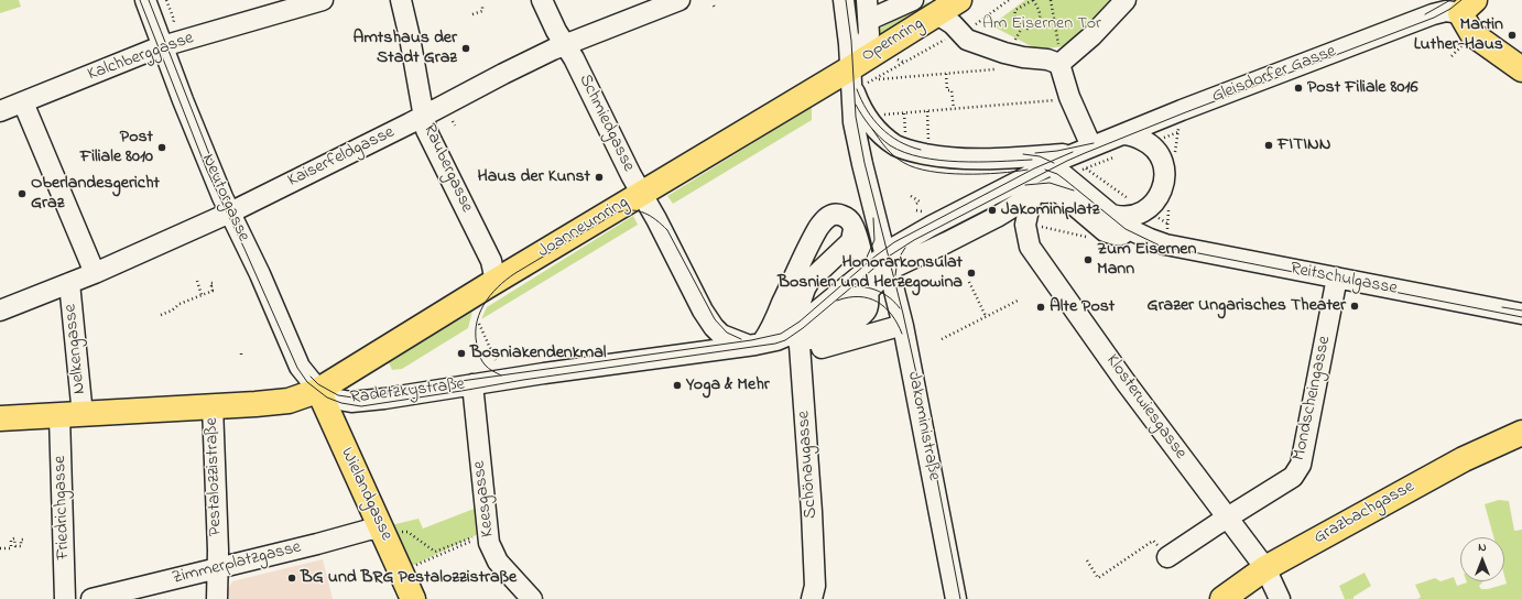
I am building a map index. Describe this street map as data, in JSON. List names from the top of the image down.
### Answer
{
  "streets": {
    "main road": [
      "Opernring",
      "Joanneumring",
      "Wielandgasse",
      "Grazbachgasse"
    ],
    "street": [
      "Kalchberggasse",
      "Gleisdorfer Gasse",
      "Schmiedgasse",
      "Kaiserfeldgasse",
      "Raubergasse",
      "Neutorgasse",
      "Reitschulgasse",
      "Nelkengasse",
      "Radetzkystraße",
      "Mondscheingasse",
      "Klosterwiesgasse",
      "Jakoministraße",
      "Schönaugasse",
      "Pestalozzistraße",
      "Keesgasse",
      "Friedrichgasse",
      "Zimmerplatzgasse"
    ]
  },
  "crossings": [
    ["Opernring", "Joanneumring"],
    ["Kalchberggasse", "Neutorgasse"],
    ["Schmiedgasse", "Kaiserfeldgasse"],
    ["Schmiedgasse", "Joanneumring"],
    ["Schmiedgasse", "Radetzkystraße"],
    ["Kaiserfeldgasse", "Raubergasse"],
    ["Kaiserfeldgasse", "Neutorgasse"],
    ["Kaiserfeldgasse", "Nelkengasse"],
    ["Raubergasse", "Joanneumring"],
    ["Neutorgasse", "Joanneumring"],
    ["Neutorgasse", "Radetzkystraße"],
    ["Neutorgasse", "Wielandgasse"],
    ["Joanneumring", "Radetzkystraße"],
    ["Joanneumring", "Wielandgasse"],
    ["Reitschulgasse", "Mondscheingasse"],
    ["Nelkengasse", "Friedrichgasse"],
    ["Radetzkystraße", "Schönaugasse"],
    ["Radetzkystraße", "Wielandgasse"],
    ["Radetzkystraße", "Keesgasse"],
    ["Mondscheingasse", "Klosterwiesgasse"],
    ["Klosterwiesgasse", "Grazbachgasse"],
    ["Pestalozzistraße", "Zimmerplatzgasse"],
    ["Wielandgasse", "Zimmerplatzgasse"]
  ],
  "parks": ["Am Eisernen Tor"],
  "places": [
    "Martin Luther-Haus",
    "Amtshaus der Stadt Graz",
    "Post Filiale 8016",
    "FITINN",
    "Post Filiale 8010",
    "Haus der Kunst",
    "Oberlandesgericht Graz",
    "Jakominiplatz",
    "Zum Eisernen Mann",
    "Honorarkonsulat Bosnien und Herzegowina",
    "Grazer Ungarisches Theater",
    "Alte Post",
    "Bosniakendenkmal",
    "Yoga & Mehr",
    "BG und BRG Pestalozzistraße"
  ],
  "north": "top"
}
